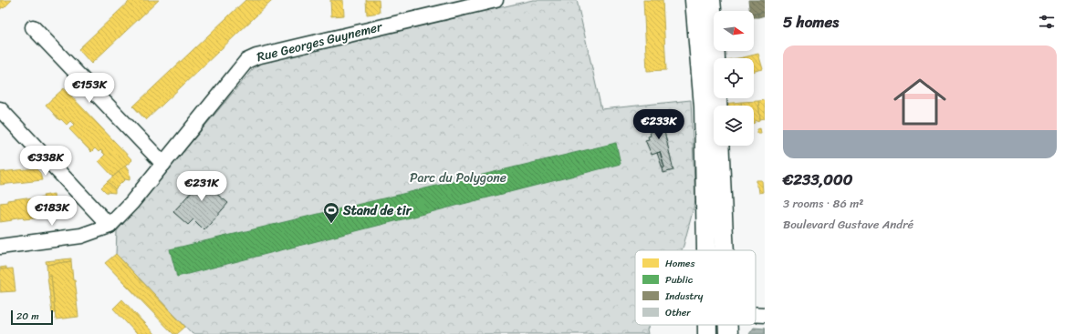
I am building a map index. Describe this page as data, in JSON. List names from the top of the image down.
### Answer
{
  "streets": {
    "street": ["Rue Georges Guynemer"]
  },
  "parks": ["Parc du Polygone"],
  "places": {
    "sports": ["Stand de tir"]
  },
  "legend": [
    "Homes",
    "Public",
    "Industry",
    "Other"
  ],
  "scale_bar": "20 m",
  "north": "right",
  "page": {
    "heading": "5 homes",
    "list": [
      {
        "name": "€233,000",
        "note": "3 rooms · 86 m² · Boulevard Gustave André"
      }
    ],
    "price": [
      "€153K",
      "€233K",
      "€338K",
      "€231K",
      "€183K"
    ],
    "scale": "20 m"
  }
}
